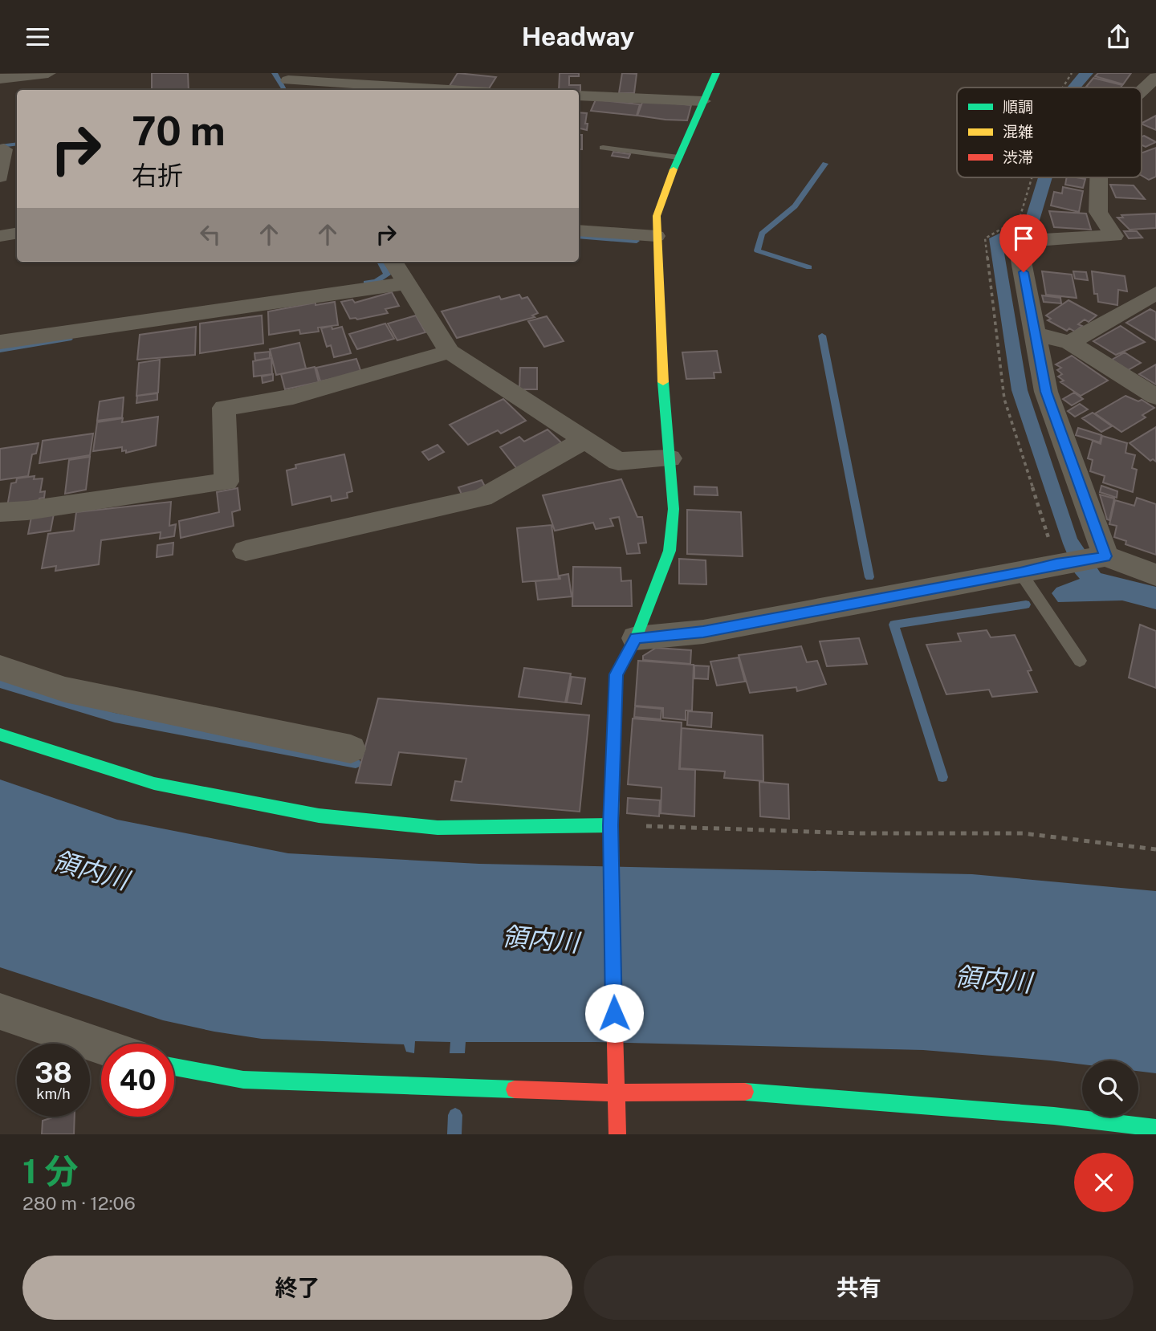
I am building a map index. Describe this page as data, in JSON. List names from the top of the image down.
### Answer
{
  "water": ["領内川"],
  "legend": ["順調", "混雑", "渋滞"],
  "page": {
    "header": "Headway",
    "turn": ["70 m", "右折"],
    "speed": "38 km/h",
    "limit": "40",
    "heading": ["1 分", "280 m · 12:06"],
    "buttons": ["終了", "共有"]
  }
}
